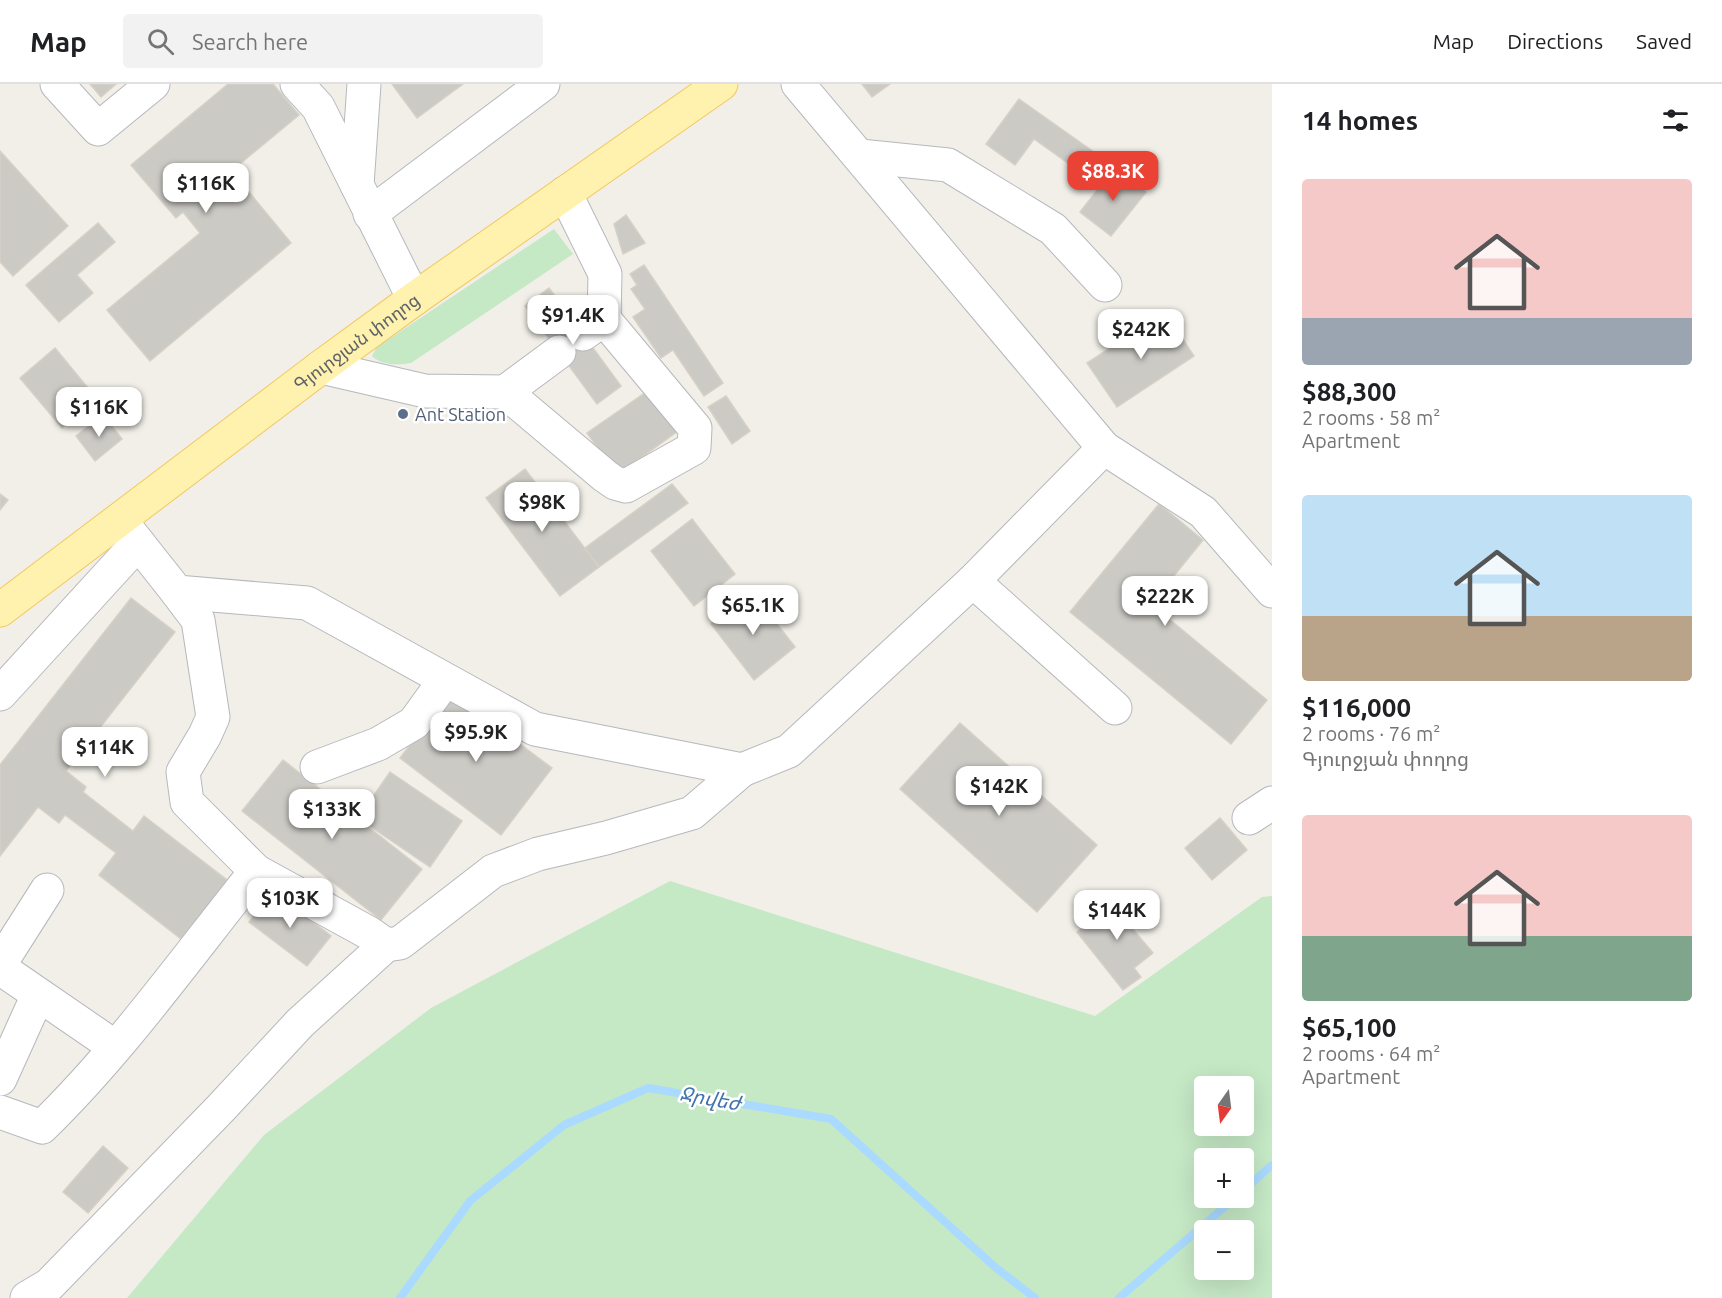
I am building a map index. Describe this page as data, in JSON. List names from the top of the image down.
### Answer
{
  "streets": {
    "main road": ["Գյուրջյան փողոց"]
  },
  "water": ["Ջրվեժ"],
  "places": ["Ant Station"],
  "north": "bottom",
  "page": {
    "header": "Map",
    "search": "Search here",
    "nav": ["Map", "Directions", "Saved"],
    "heading": "14 homes",
    "price": [
      "$88.3K",
      "$116K",
      "$91.4K",
      "$242K",
      "$116K",
      "$98K",
      "$222K",
      "$65.1K",
      "$95.9K",
      "$114K",
      "$142K",
      "$133K",
      "$103K",
      "$144K"
    ],
    "list": [
      {
        "name": "$88,300",
        "note": "2 rooms · 58 m² · Apartment"
      },
      {
        "name": "$116,000",
        "note": "2 rooms · 76 m² · Գյուրջյան փողոց"
      },
      {
        "name": "$65,100",
        "note": "2 rooms · 64 m² · Apartment"
      }
    ],
    "map_buttons": ["+", "−"]
  }
}
